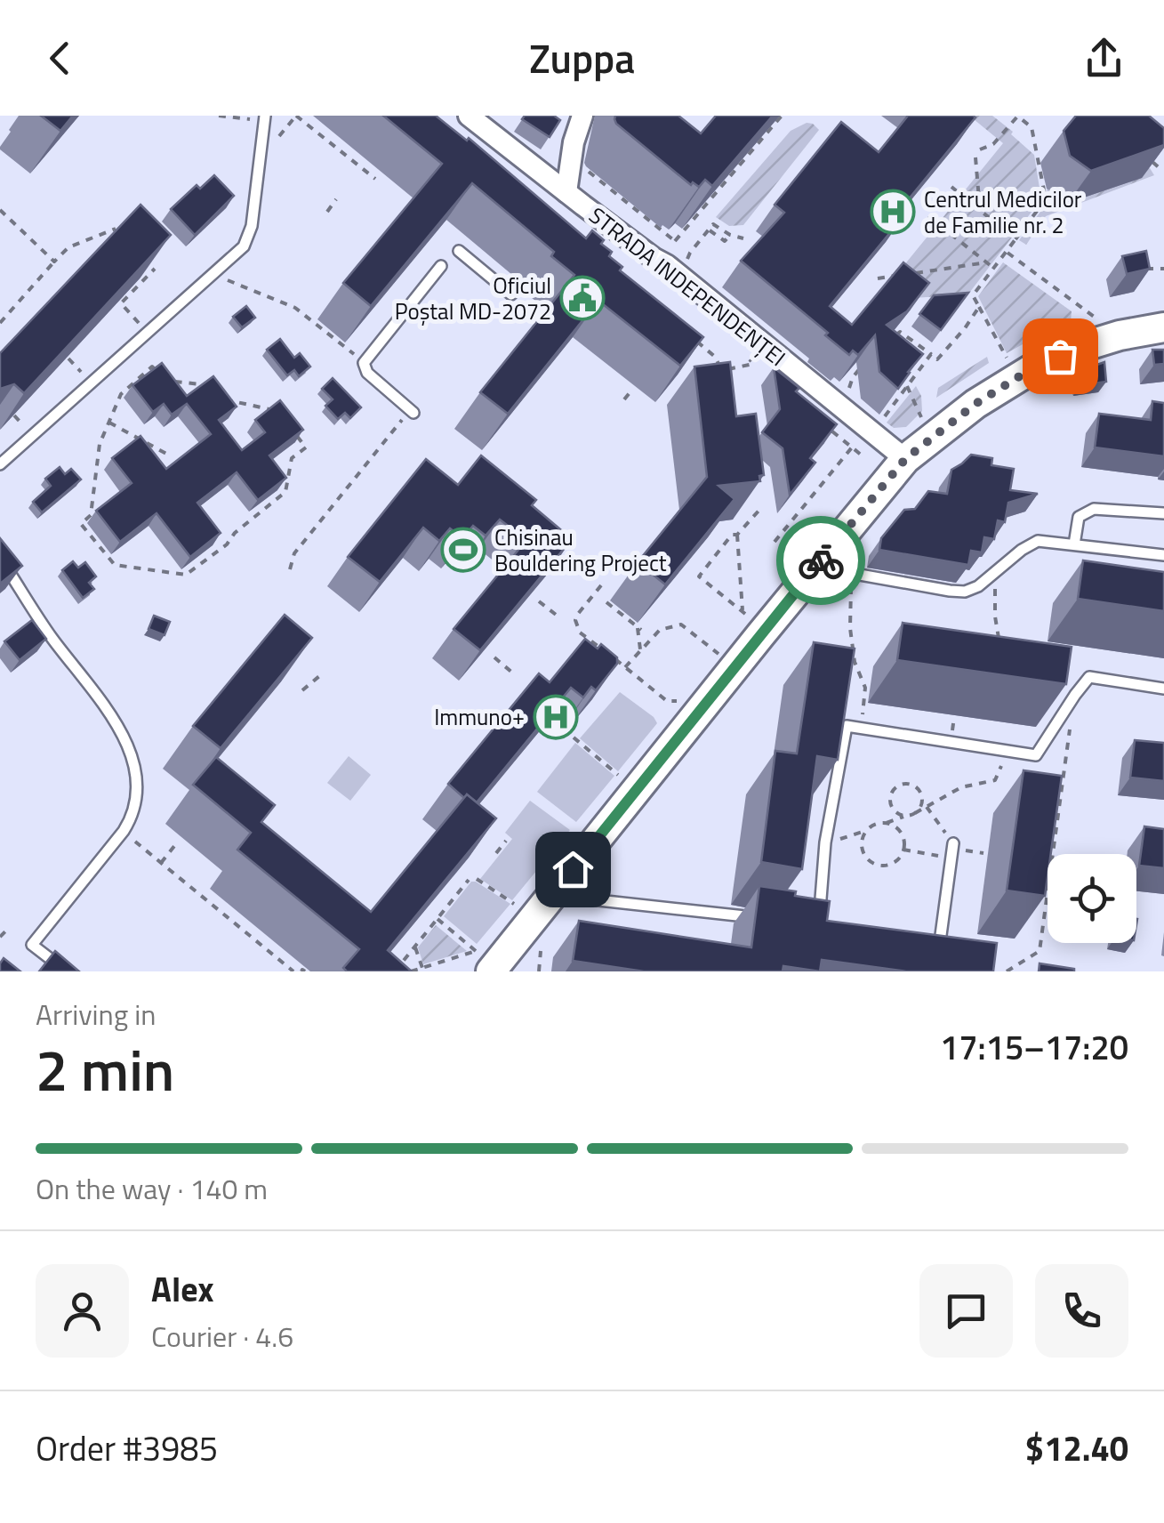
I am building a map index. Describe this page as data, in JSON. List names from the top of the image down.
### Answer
{
  "streets": {
    "street": ["STRADA INDEPENDENȚEI"]
  },
  "places": {
    "hospital": ["Centrul Medicilor de Familie nr. 2", "Immuno+"],
    "public building": ["Oficiul Poștal MD-2072"],
    "sports": ["Chisinau Bouldering Project"]
  },
  "page": {
    "header": "Zuppa",
    "heading": ["2 min", "Arriving in", "17:15–17:20"],
    "panel": [
      "Alex",
      "Courier · 4.6",
      "Order #3985",
      "$12.40"
    ],
    "bar": "On the way · 140 m"
  }
}
